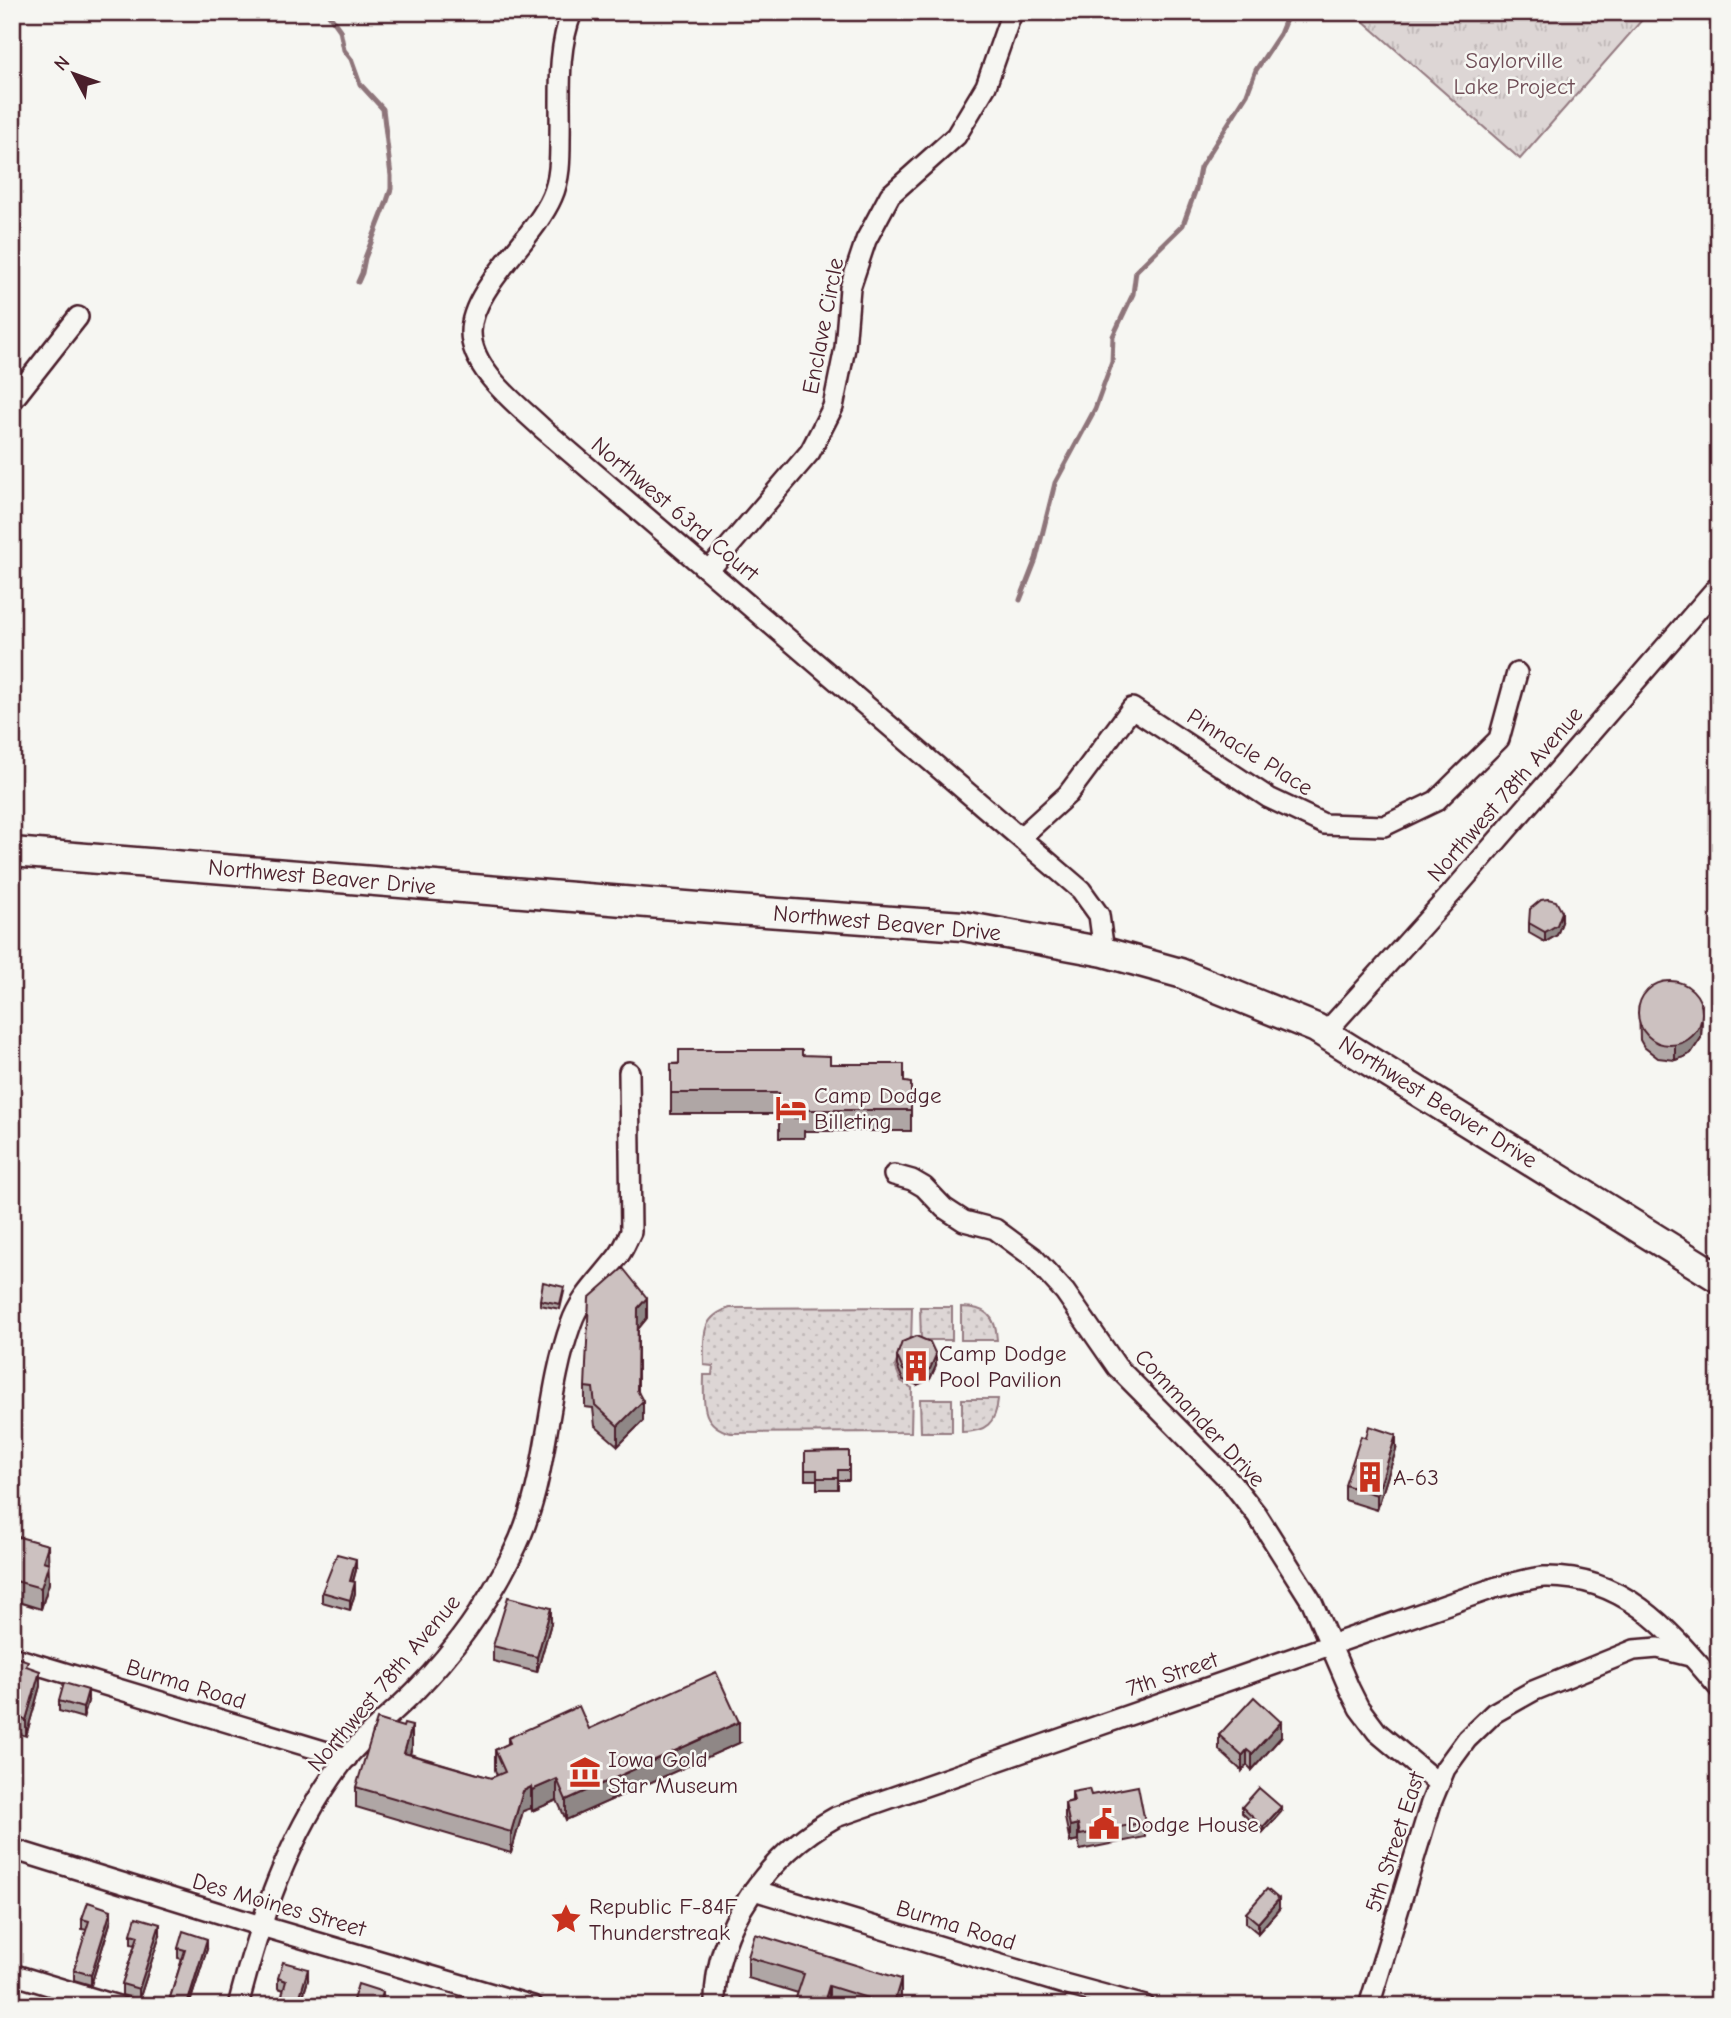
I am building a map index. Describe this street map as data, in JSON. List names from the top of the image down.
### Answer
{
  "streets": {
    "main road": ["Northwest Beaver Drive"],
    "street": [
      "Enclave Circle",
      "Northwest 63rd Court",
      "Pinnacle Place",
      "Northwest 78th Avenue",
      "Commander Drive",
      "7th Street",
      "Burma Road",
      "5th Street East",
      "Des Moines Street"
    ]
  },
  "crossings": [
    ["Enclave Circle", "Northwest 63rd Court"],
    ["Northwest 63rd Court", "Pinnacle Place"],
    ["Northwest 63rd Court", "Northwest Beaver Drive"],
    ["Northwest 78th Avenue", "Northwest Beaver Drive"],
    ["Northwest 78th Avenue", "Burma Road"],
    ["Northwest 78th Avenue", "Des Moines Street"],
    ["Commander Drive", "7th Street"],
    ["Commander Drive", "5th Street East"],
    ["7th Street", "Burma Road"],
    ["7th Street", "5th Street East"]
  ],
  "parks": ["Saylorville Lake Project"],
  "places": {
    "hotel": ["Camp Dodge Billeting"],
    "building": ["Camp Dodge Pool Pavilion", "A-63"],
    "museum": ["Iowa Gold Star Museum"],
    "public building": ["Dodge House"],
    "place": ["Republic F-84F Thunderstreak"]
  },
  "north": "top left"
}
